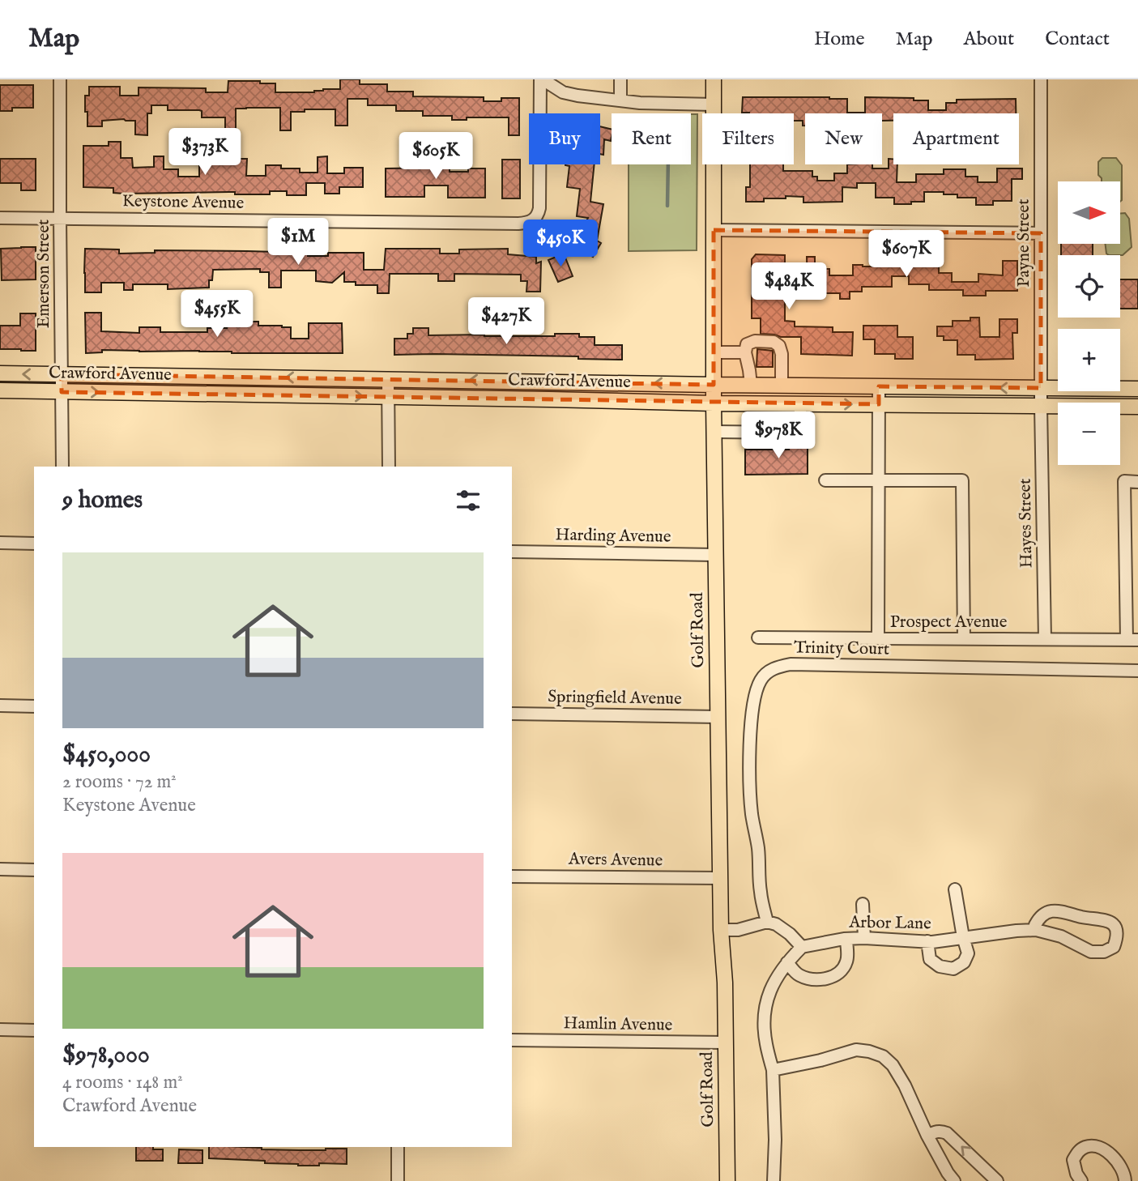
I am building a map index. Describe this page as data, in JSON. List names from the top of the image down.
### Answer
{
  "streets": {
    "main road": ["Crawford Avenue", "Golf Road"],
    "street": [
      "Keystone Avenue",
      "Payne Street",
      "Emerson Street",
      "Hayes Street",
      "Harding Avenue",
      "Prospect Avenue",
      "Trinity Court",
      "Springfield Avenue",
      "Avers Avenue",
      "Arbor Lane",
      "Hamlin Avenue"
    ]
  },
  "crossings": [
    ["Keystone Avenue", "Emerson Street"],
    ["Payne Street", "Crawford Avenue"],
    ["Payne Street", "Hayes Street"],
    ["Emerson Street", "Crawford Avenue"],
    ["Crawford Avenue", "Hayes Street"],
    ["Crawford Avenue", "Golf Road"],
    ["Hayes Street", "Prospect Avenue"],
    ["Harding Avenue", "Golf Road"],
    ["Golf Road", "Springfield Avenue"],
    ["Golf Road", "Avers Avenue"],
    ["Golf Road", "Hamlin Avenue"]
  ],
  "north": "right",
  "page": {
    "header": "Map",
    "nav": [
      "Home",
      "Map",
      "About",
      "Contact"
    ],
    "chip": [
      "Buy",
      "Rent",
      "Filters",
      "New",
      "Apartment"
    ],
    "price": [
      "$373K",
      "$605K",
      "$1M",
      "$450K",
      "$607K",
      "$484K",
      "$455K",
      "$427K",
      "$978K"
    ],
    "map_buttons": ["+", "−"],
    "heading": "9 homes",
    "list": [
      {
        "name": "$450,000",
        "note": "2 rooms · 72 m² · Keystone Avenue"
      },
      {
        "name": "$978,000",
        "note": "4 rooms · 148 m² · Crawford Avenue"
      }
    ]
  }
}
